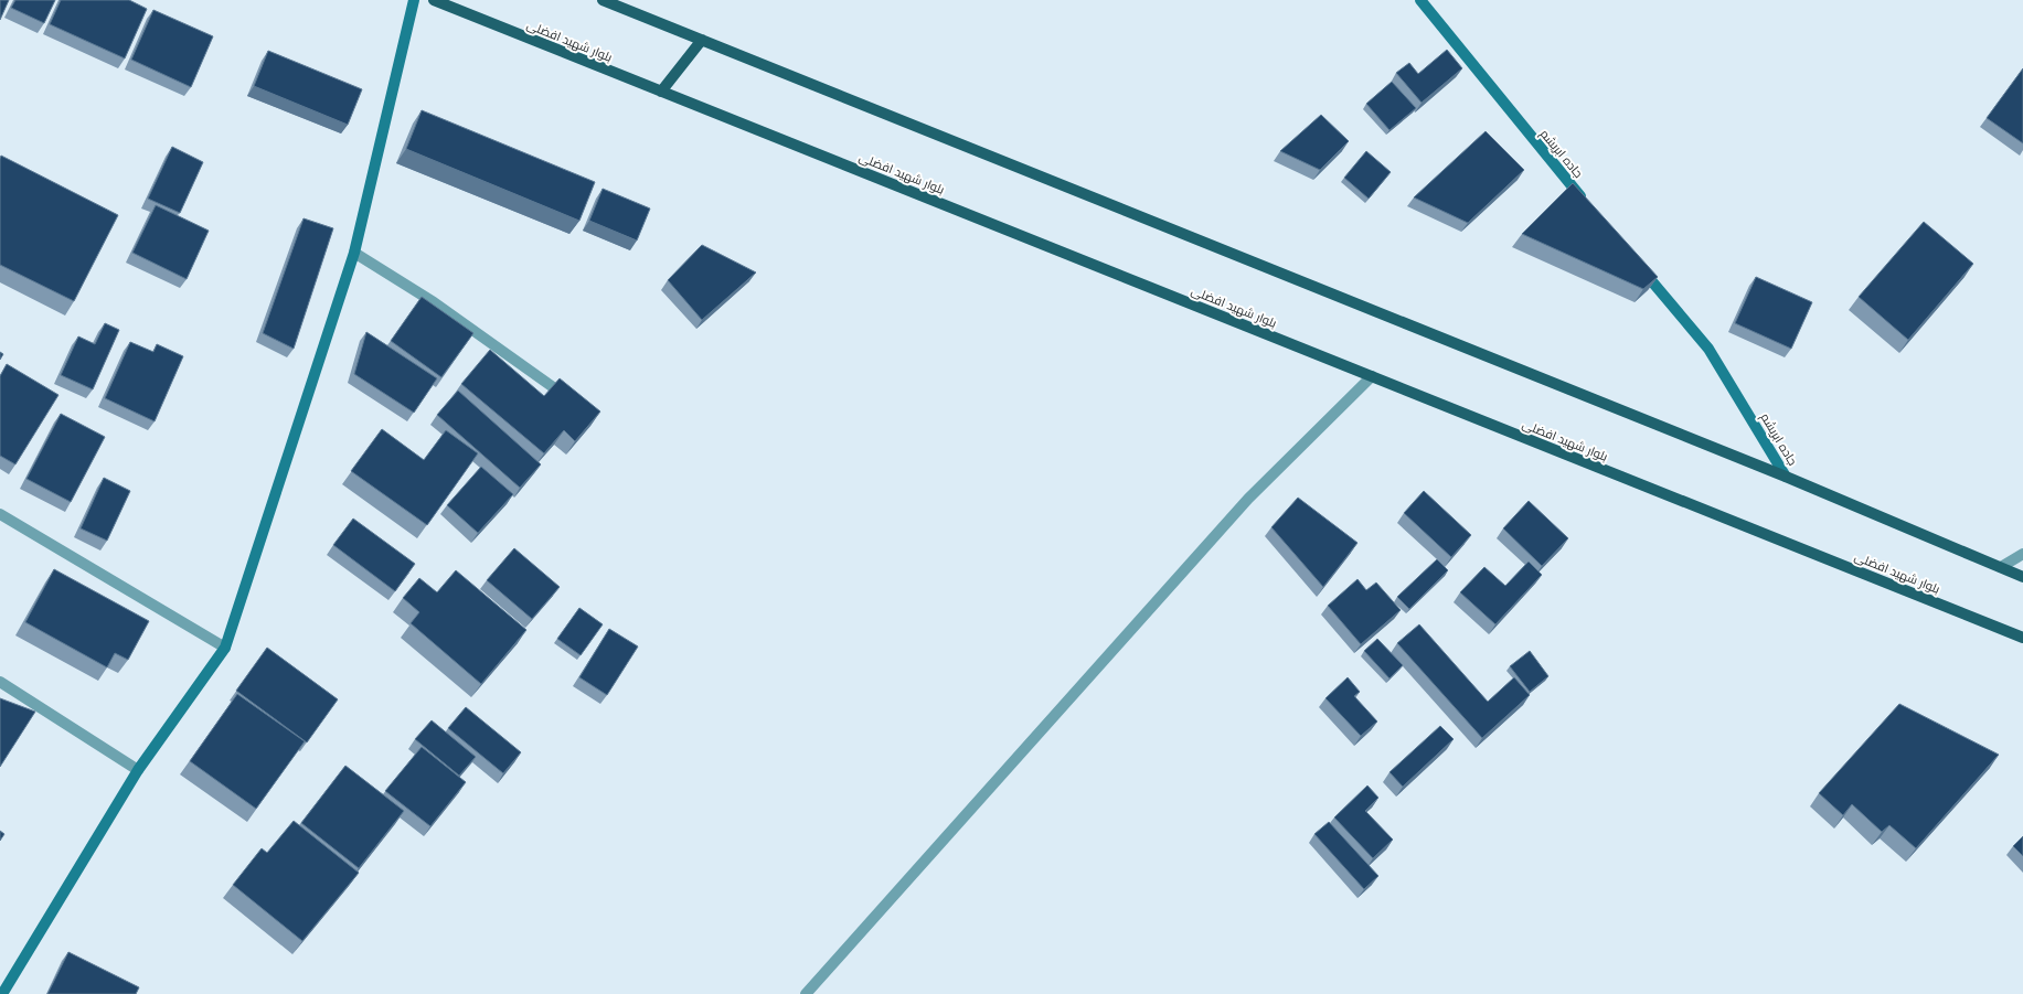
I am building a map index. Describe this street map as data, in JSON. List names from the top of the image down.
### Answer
{
  "streets": {
    "main road": ["بلوار شهید افضلی"],
    "street": ["جاده ابریشم"]
  }
}
